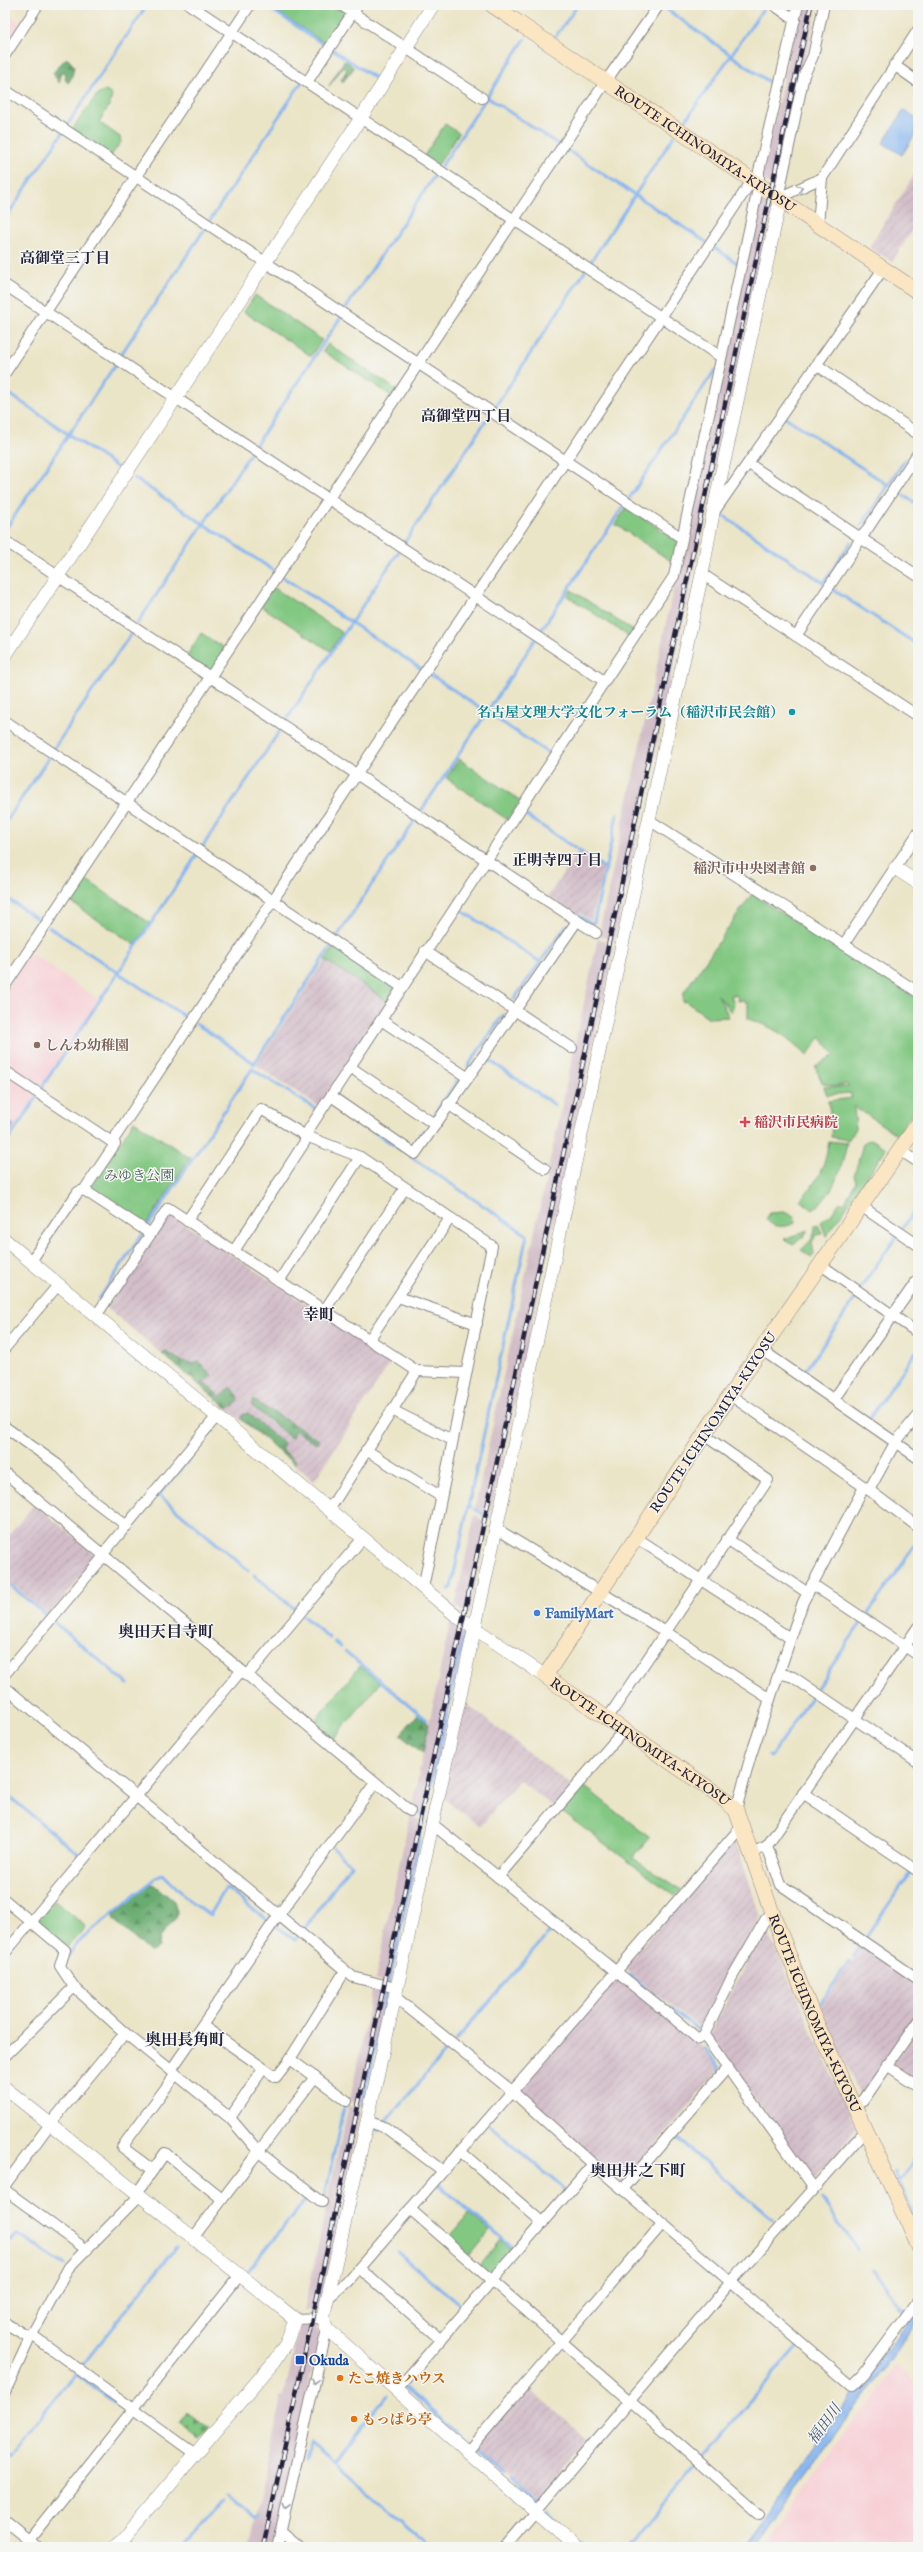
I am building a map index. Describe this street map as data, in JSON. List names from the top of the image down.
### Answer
{
  "streets": {
    "main road": ["ROUTE ICHINOMIYA-KIYOSU"]
  },
  "districts": [
    "高御堂三丁目",
    "高御堂四丁目",
    "正明寺四丁目",
    "幸町",
    "奥田天目寺町",
    "奥田長角町",
    "奥田井之下町"
  ],
  "water": ["福田川"],
  "parks": ["みゆき公園"],
  "places": {
    "other": [
      "名古屋文理大学文化フォーラム（稲沢市民会館）",
      "稲沢市中央図書館",
      "しんわ幼稚園",
      "FamilyMart",
      "たこ焼きハウス",
      "もっぱら亭"
    ],
    "health": ["稲沢市民病院"],
    "transit": ["Okuda"]
  }
}
